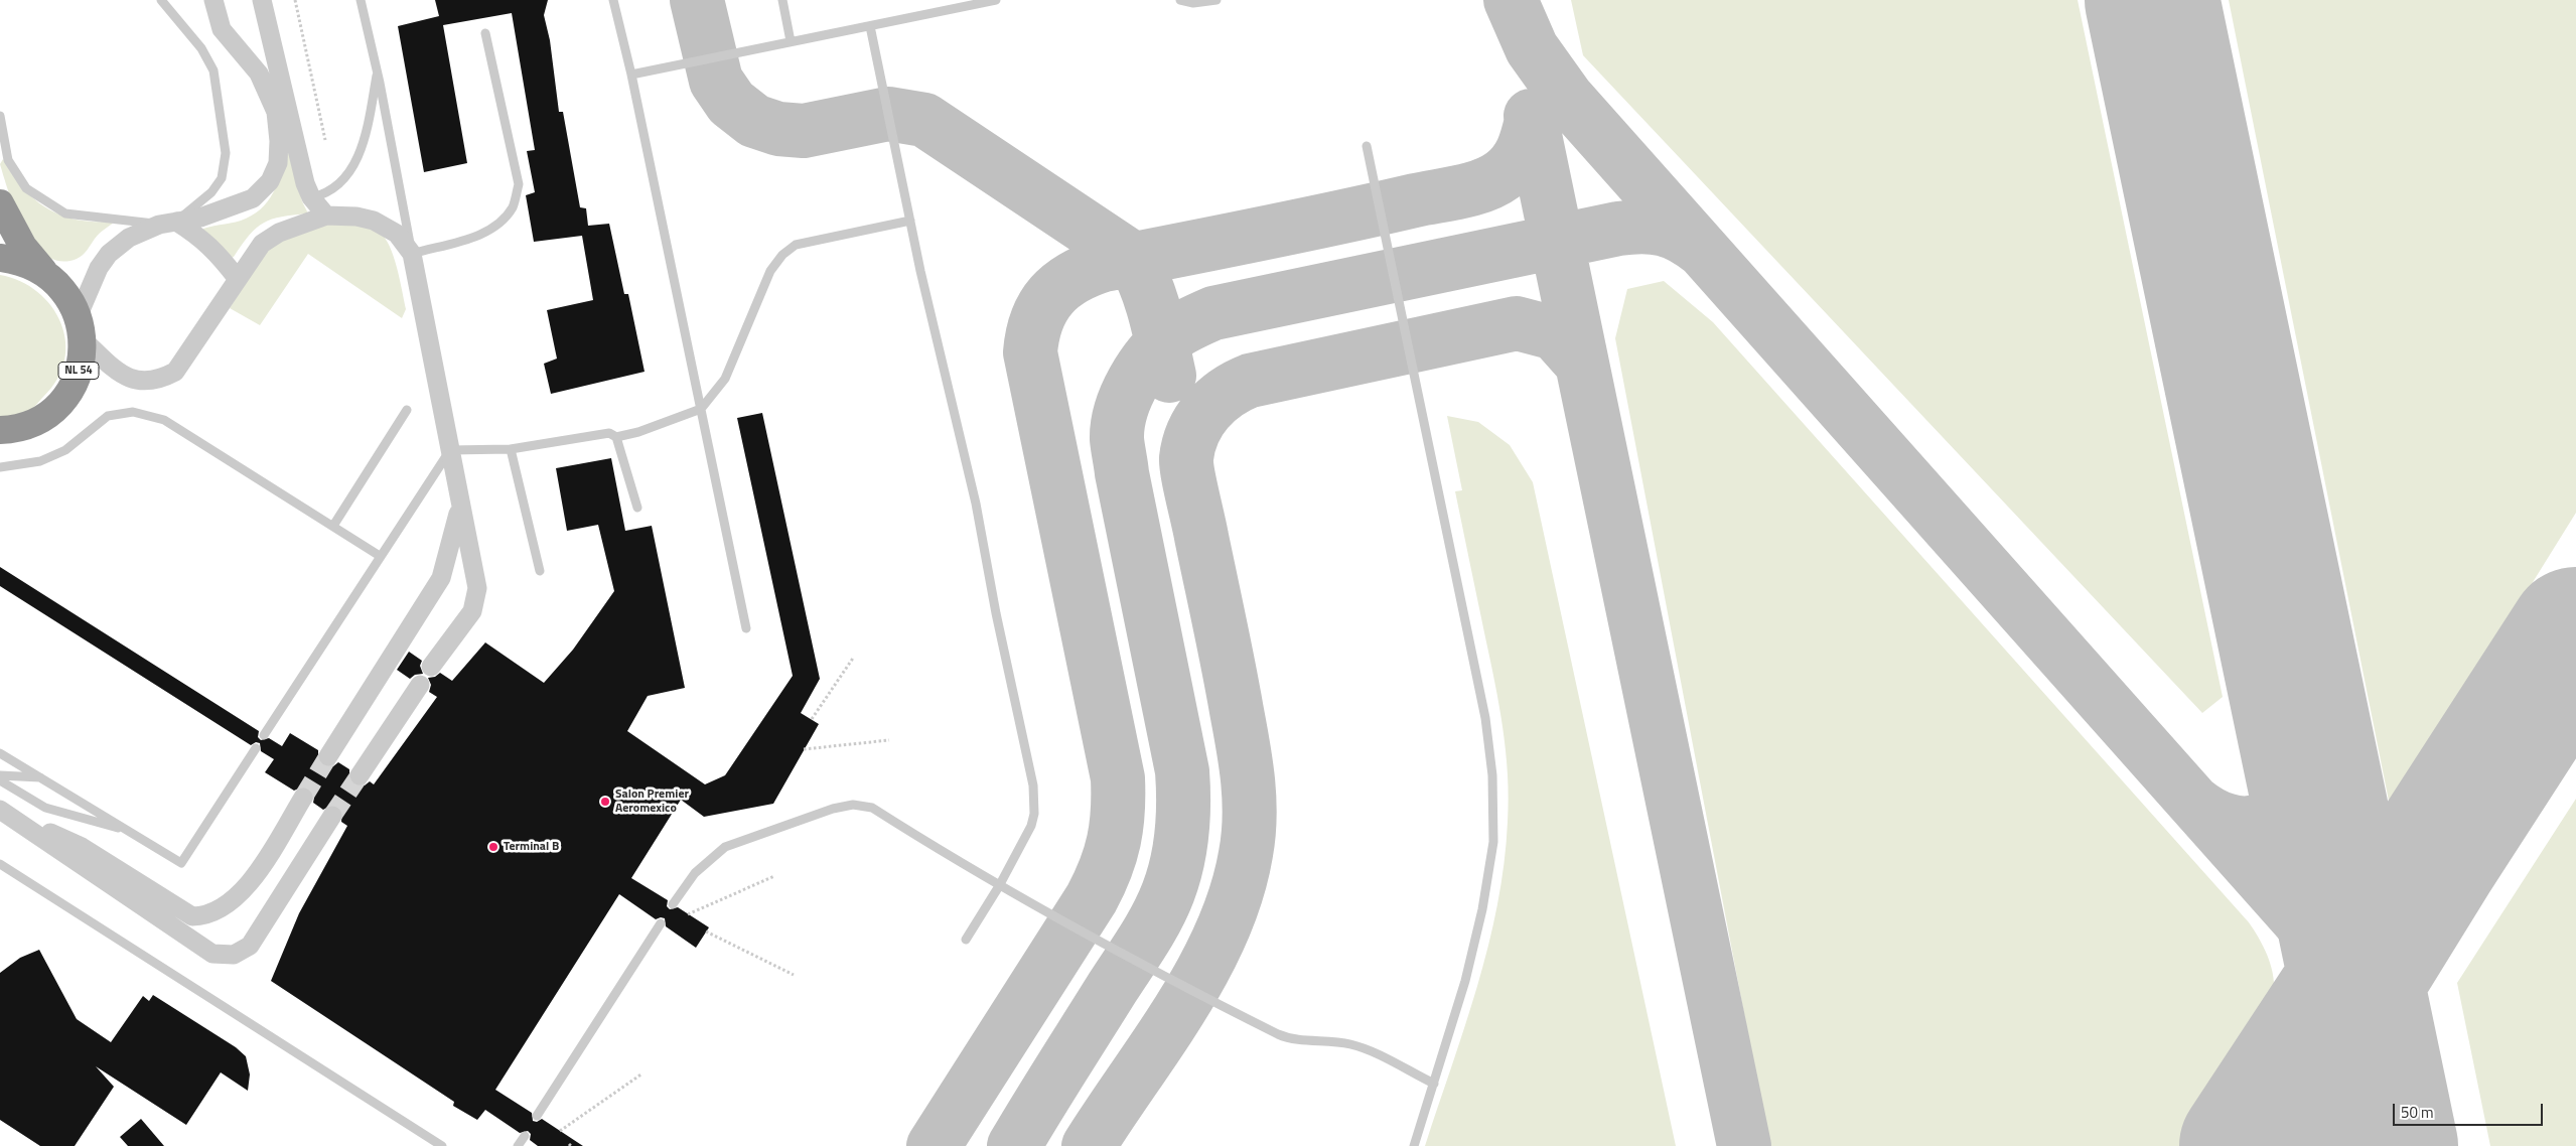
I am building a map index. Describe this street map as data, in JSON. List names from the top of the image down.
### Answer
{
  "streets": {
    "highway": ["NL 54"]
  },
  "places": ["Salon Premier Aeromexico", "Terminal B"],
  "scale_bar": "50 m"
}
